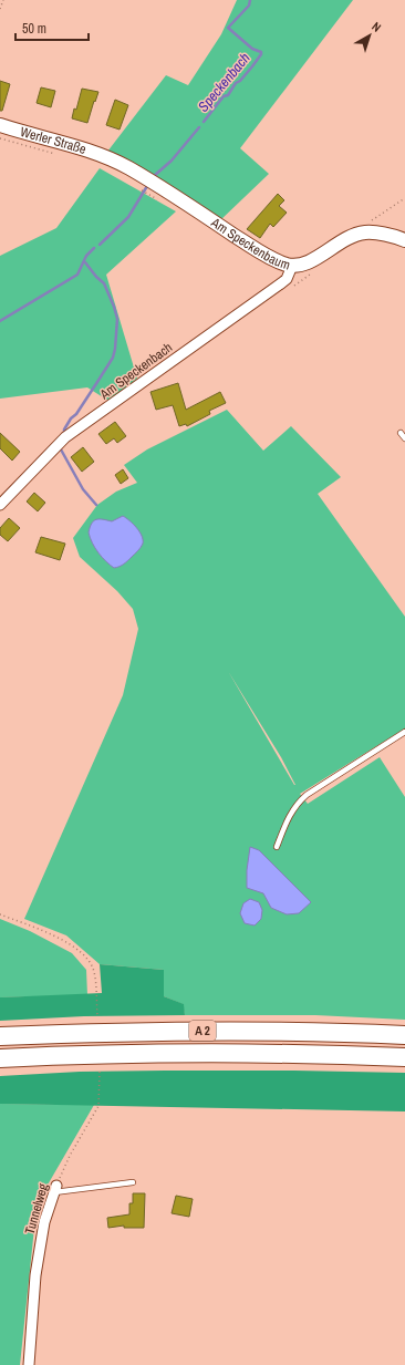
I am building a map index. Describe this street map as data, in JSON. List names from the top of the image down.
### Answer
{
  "streets": {
    "highway": ["A 2"],
    "main road": ["Werler Straße", "Am Speckenbaum"],
    "street": ["Am Speckenbach", "Tunnelweg"]
  },
  "crossings": [
    ["Werler Straße", "Am Speckenbaum"],
    ["Am Speckenbaum", "Am Speckenbach"]
  ],
  "water": ["Speckenbach"],
  "scale_bar": "50 m",
  "north": "top right"
}
